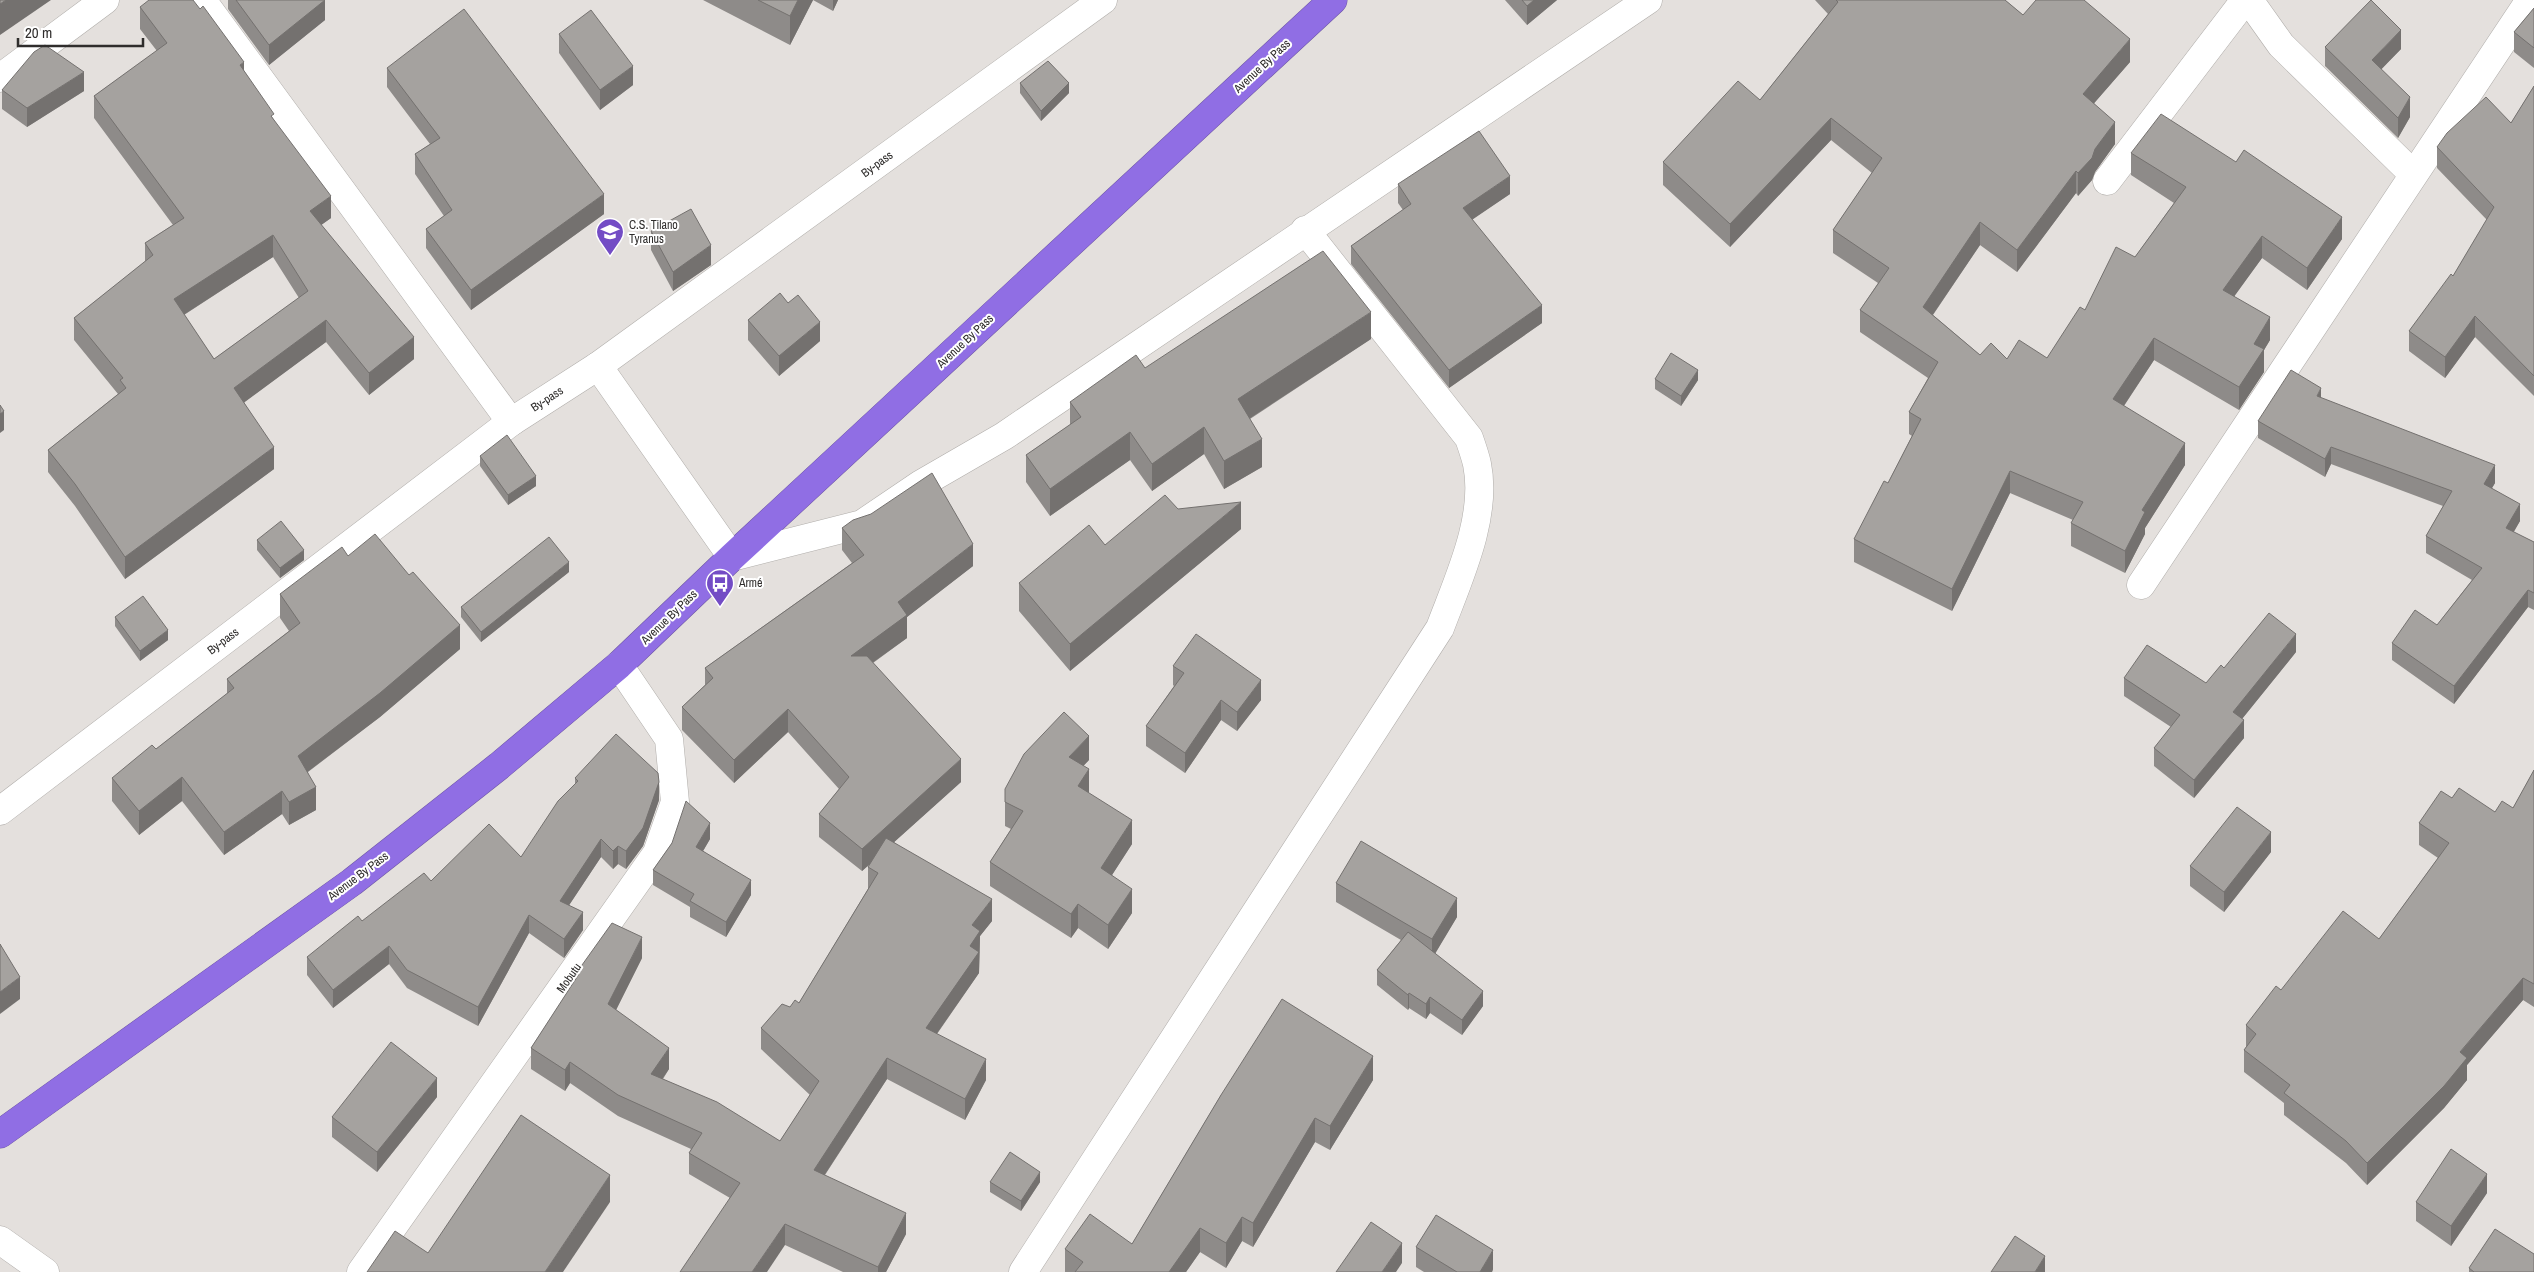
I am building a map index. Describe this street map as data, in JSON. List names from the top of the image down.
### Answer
{
  "streets": {
    "highway": ["Avenue By Pass"],
    "street": ["By-pass", "Mobutu"]
  },
  "crossings": [
    ["Avenue By Pass", "Mobutu"]
  ],
  "places": {
    "school or university": ["C.S. Tilano Tyranus"],
    "bus stop": ["Armé"]
  },
  "scale_bar": "20 m"
}
